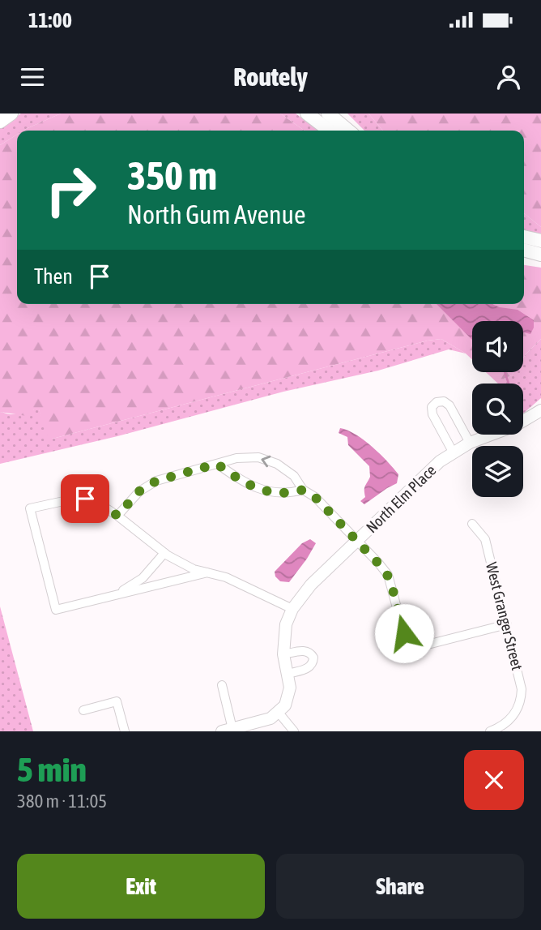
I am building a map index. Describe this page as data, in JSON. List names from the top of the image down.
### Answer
{
  "streets": {
    "street": ["North Elm Place", "West Granger Street"]
  },
  "page": {
    "status": "11:00",
    "header": "Routely",
    "turn": ["350 m", "North Gum Avenue"],
    "then": "Then",
    "heading": ["5 min", "380 m · 11:05"],
    "buttons": ["Exit", "Share"]
  }
}
